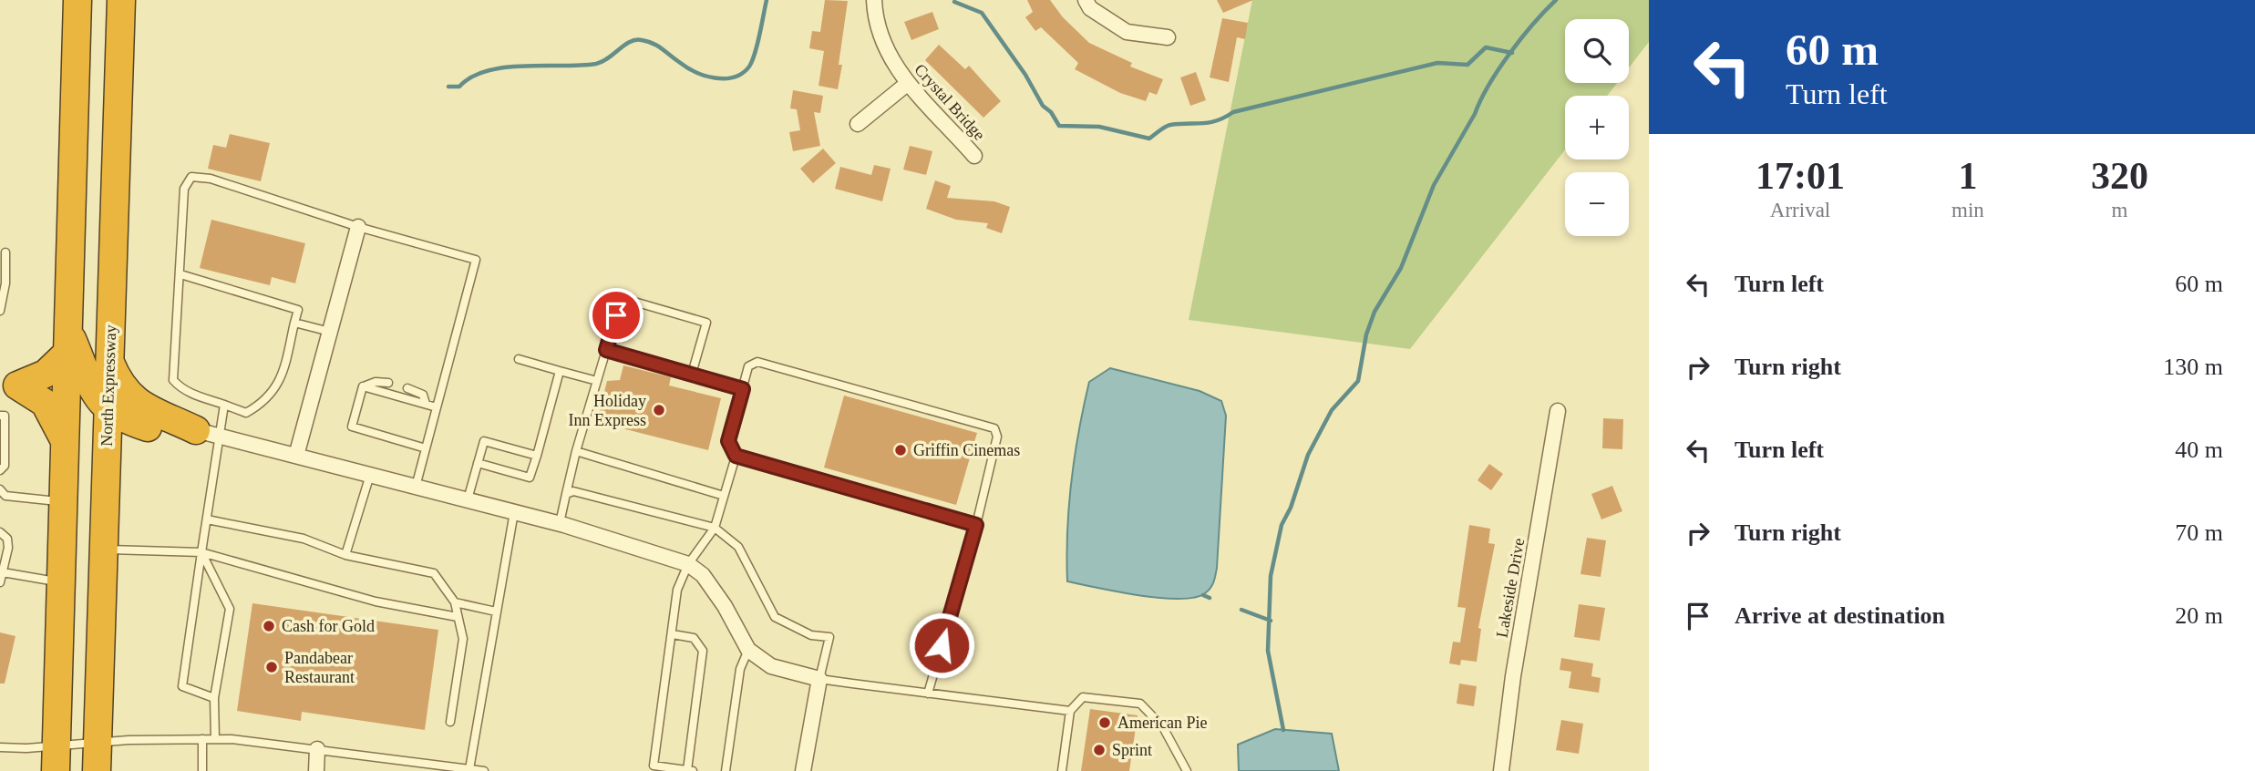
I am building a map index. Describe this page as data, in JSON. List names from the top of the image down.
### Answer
{
  "streets": {
    "highway": ["North Expressway"],
    "street": ["Crystal Bridge", "Lakeside Drive"]
  },
  "places": [
    "Holiday Inn Express",
    "Griffin Cinemas",
    "Cash for Gold",
    "Pandabear Restaurant",
    "American Pie",
    "Sprint"
  ],
  "page": {
    "turn": ["60 m", "Turn left"],
    "map_buttons": ["+", "−"],
    "eta": [
      "17:01",
      "Arrival",
      "1",
      "min",
      "320",
      "m"
    ],
    "list": [
      {
        "name": "Turn left",
        "value": "60 m"
      },
      {
        "name": "Turn right",
        "value": "130 m"
      },
      {
        "name": "Turn left",
        "value": "40 m"
      },
      {
        "name": "Turn right",
        "value": "70 m"
      },
      {
        "name": "Arrive at destination",
        "value": "20 m"
      }
    ]
  }
}
